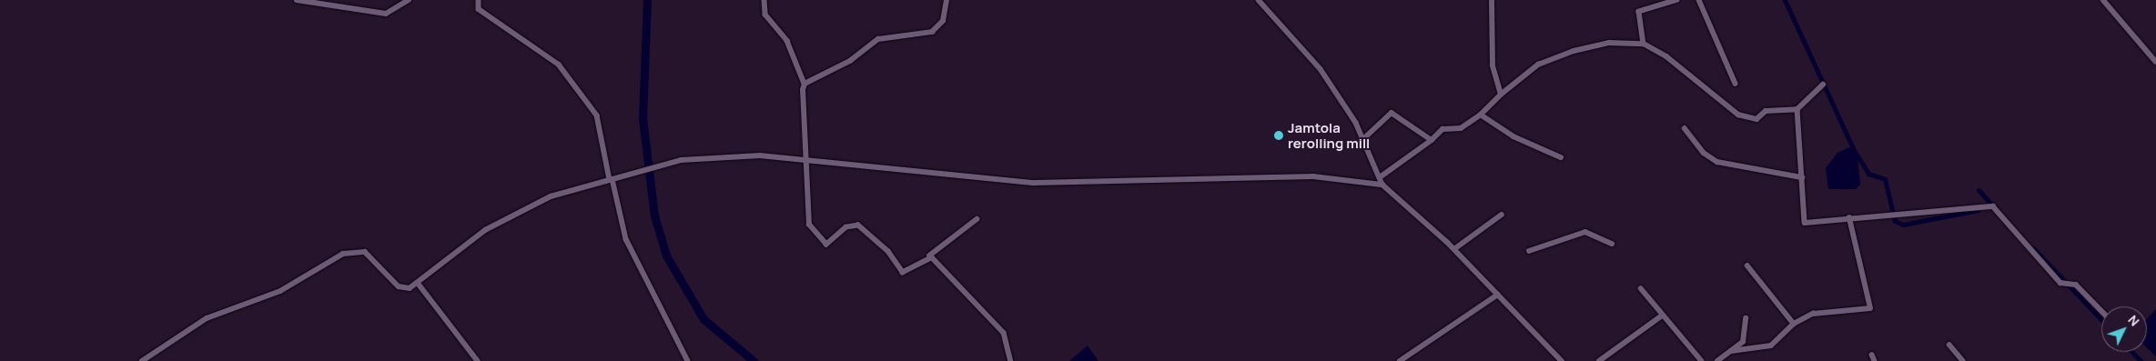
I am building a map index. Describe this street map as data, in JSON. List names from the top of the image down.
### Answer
{
  "places": ["Jamtola rerolling mill"],
  "north": "top right"
}
